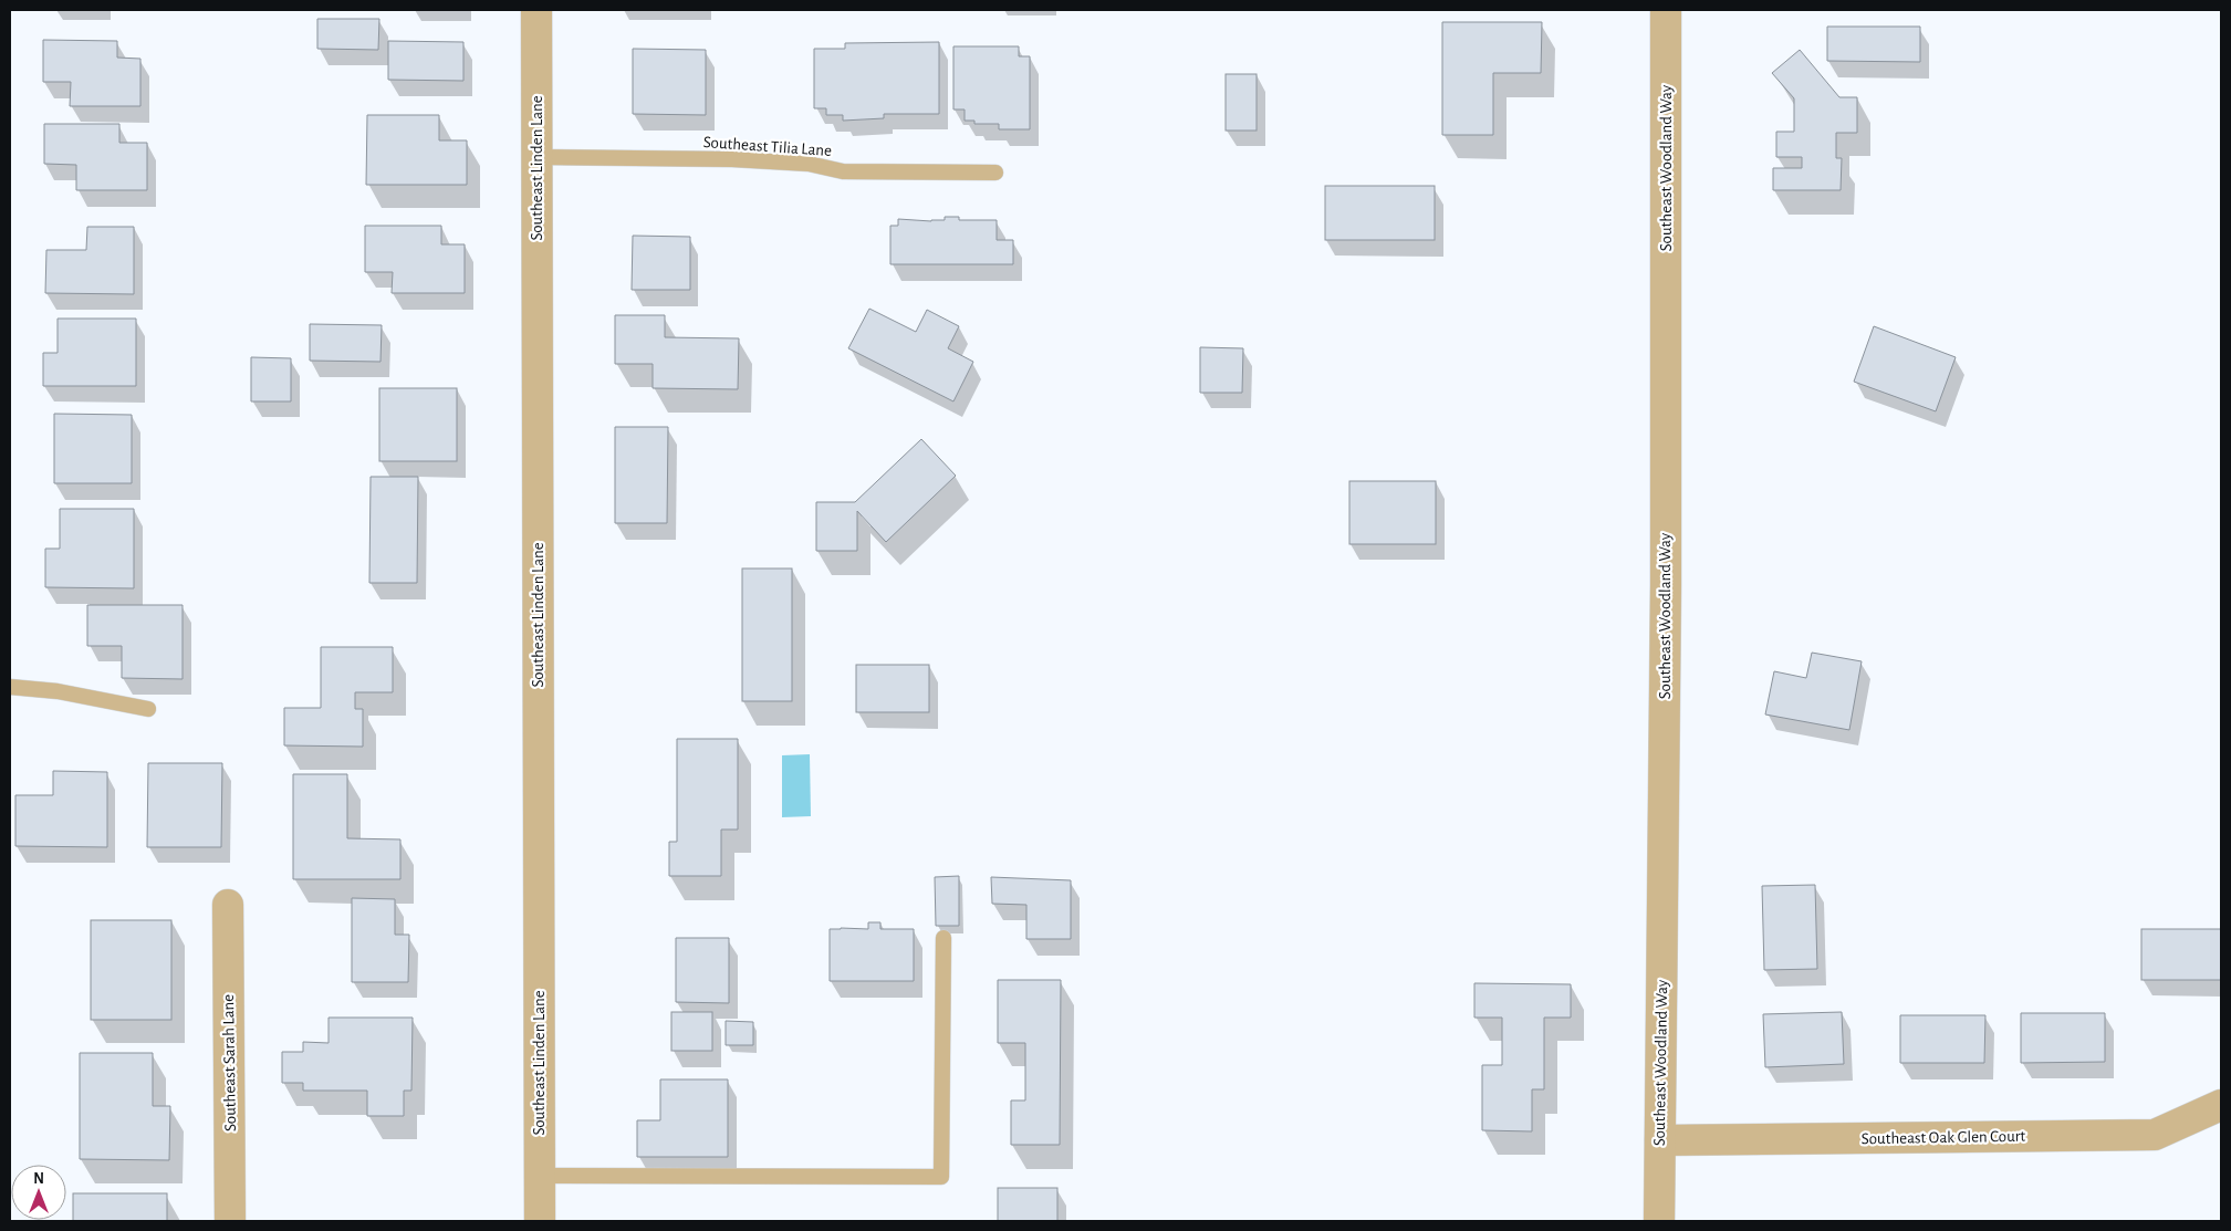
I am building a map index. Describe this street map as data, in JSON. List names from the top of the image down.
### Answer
{
  "streets": {
    "street": [
      "Southeast Linden Lane",
      "Southeast Woodland Way",
      "Southeast Sarah Lane",
      "Southeast Oak Glen Court"
    ],
    "lane": ["Southeast Tilia Lane"]
  },
  "crossings": [
    ["Southeast Tilia Lane", "Southeast Linden Lane"],
    ["Southeast Woodland Way", "Southeast Oak Glen Court"]
  ],
  "north": "top"
}
